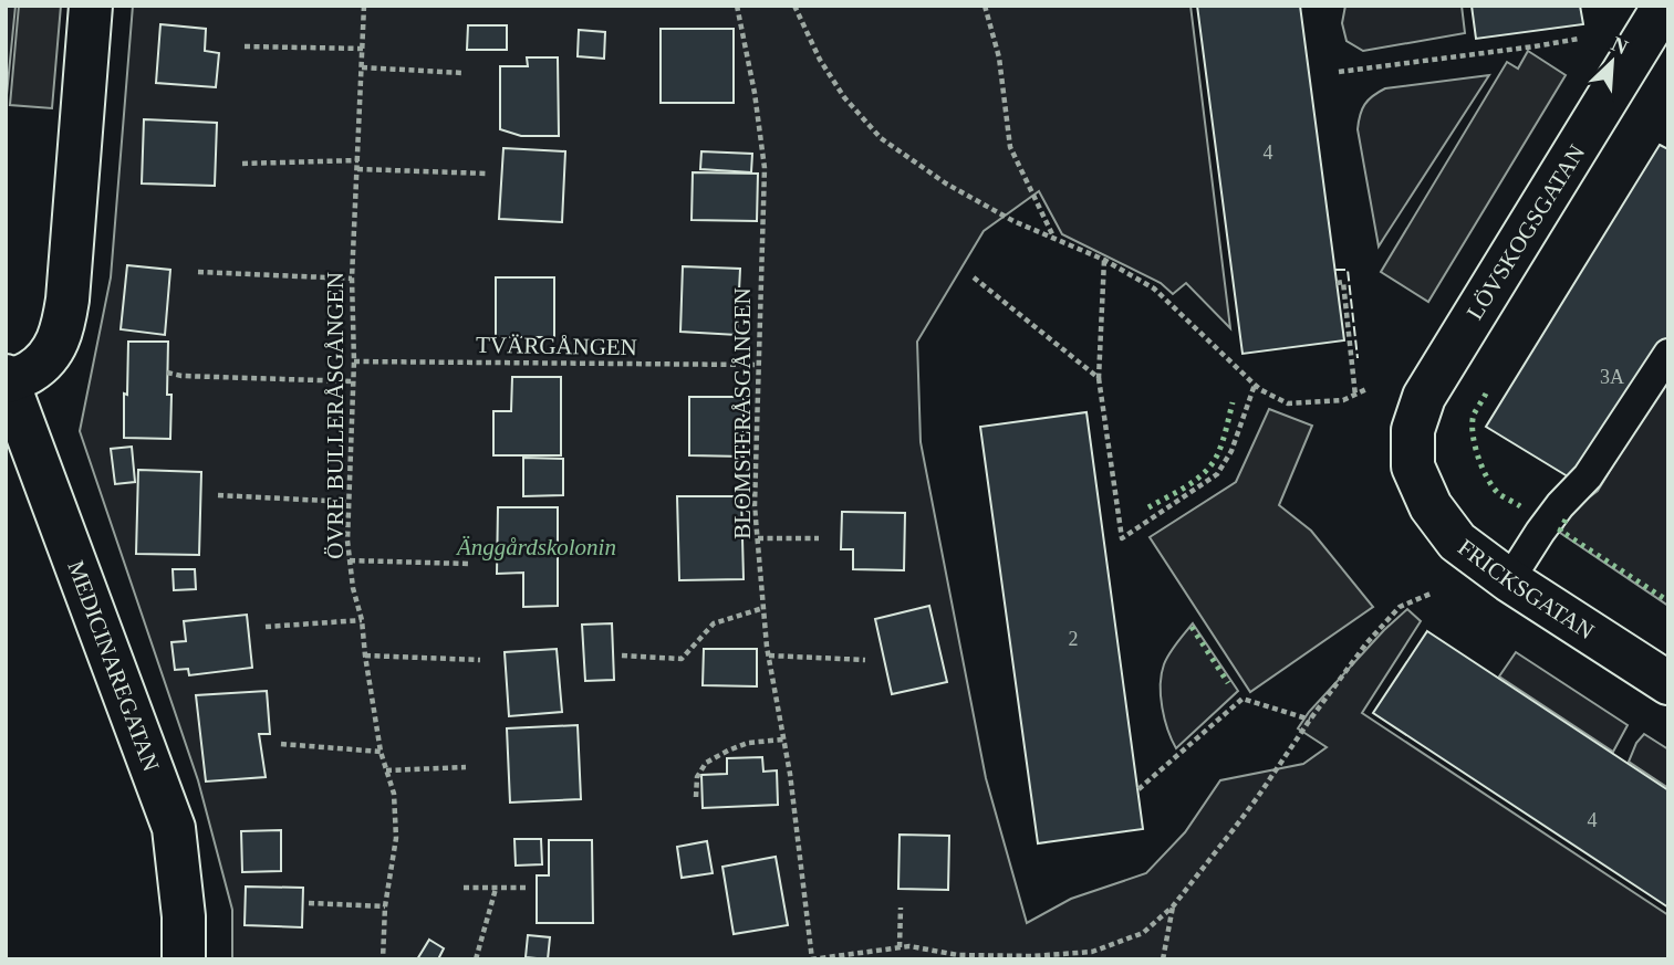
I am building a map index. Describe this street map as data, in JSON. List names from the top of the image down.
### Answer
{
  "streets": {
    "street": ["LÖVSKOGSGATAN", "FRICKSGATAN", "MEDICINAREGATAN"],
    "path": ["TVÄRGÅNGEN", "BLOMSTERÅSGÅNGEN", "ÖVRE BULLERÅSGÅNGEN"]
  },
  "crossings": [
    ["LÖVSKOGSGATAN", "FRICKSGATAN"],
    ["TVÄRGÅNGEN", "BLOMSTERÅSGÅNGEN"],
    ["TVÄRGÅNGEN", "ÖVRE BULLERÅSGÅNGEN"]
  ],
  "parks": ["Änggårdskolonin"],
  "house_numbers": [
    "4",
    "3A",
    "2",
    "4"
  ],
  "north": "top right"
}
